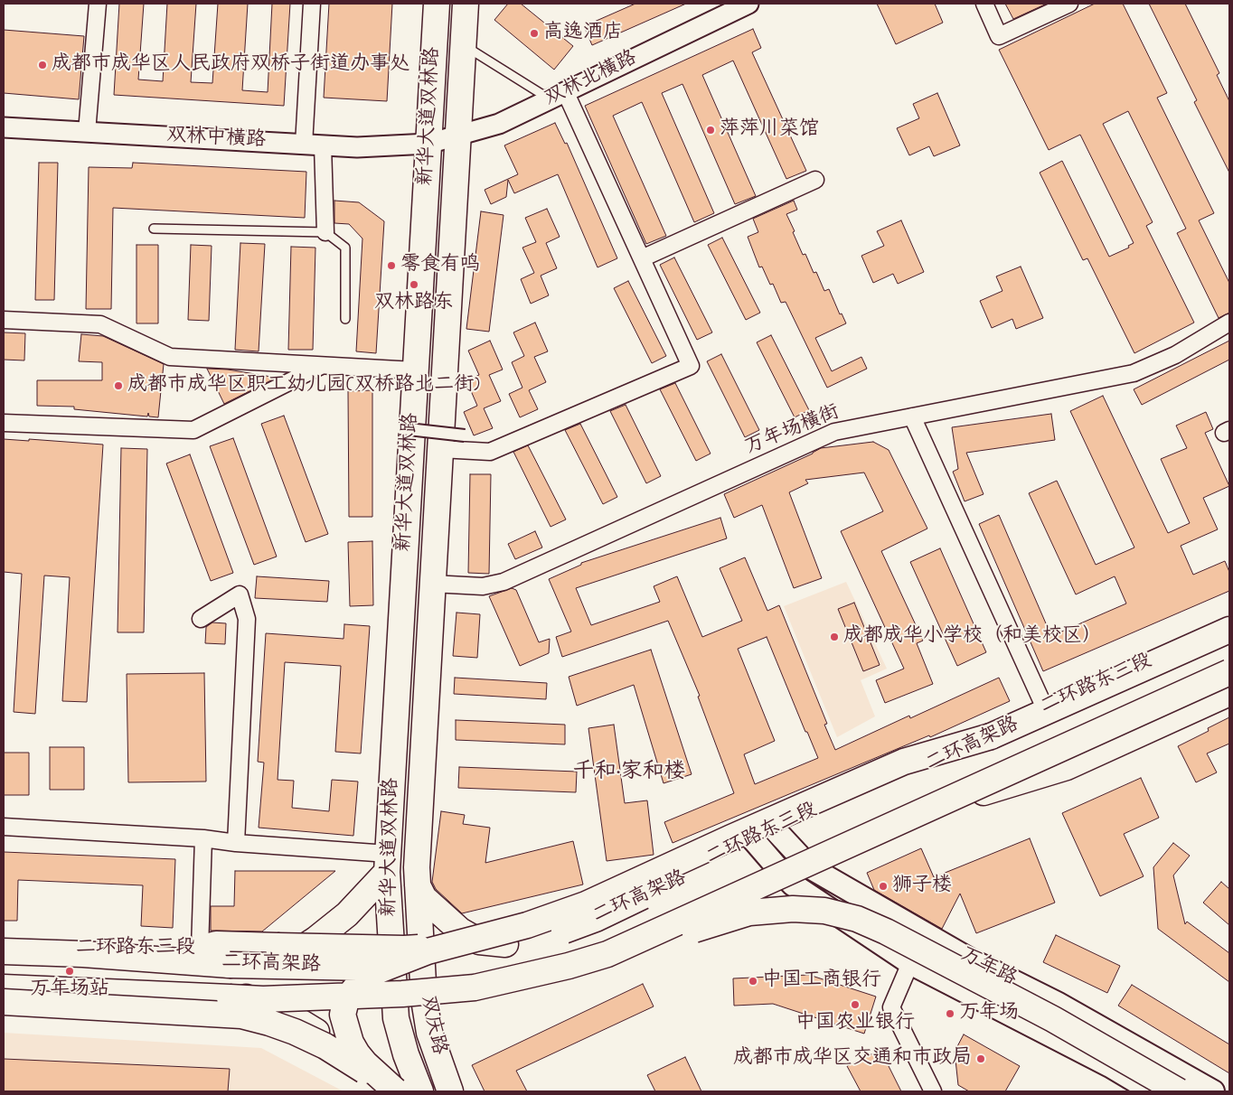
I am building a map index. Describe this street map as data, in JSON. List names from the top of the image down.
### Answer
{
  "streets": {
    "main road": [
      "新华大道双林路",
      "二环路东三段",
      "二环高架路",
      "万年路",
      "双庆路"
    ],
    "street": ["双林北横路", "双林中横路", "万年场横街"]
  },
  "crossings": [
    ["双林北横路", "新华大道双林路"],
    ["双林北横路", "双林中横路"],
    ["新华大道双林路", "双林中横路"],
    ["新华大道双林路", "万年场横街"],
    ["新华大道双林路", "二环路东三段"],
    ["新华大道双林路", "双庆路"],
    ["二环路东三段", "二环高架路"],
    ["二环路东三段", "万年路"],
    ["二环路东三段", "双庆路"]
  ],
  "districts": ["千和·家和楼"],
  "places": [
    "高逸酒店",
    "成都市成华区人民政府双桥子街道办事处",
    "萍萍川菜馆",
    "零食有鸣",
    "双林路东",
    "成都市成华区职工幼儿园(双桥路北二街)",
    "成都成华小学校（和美校区）",
    "狮子楼",
    "万年场站",
    "中国工商银行",
    "中国农业银行",
    "万年场",
    "成都市成华区交通和市政局"
  ]
}
